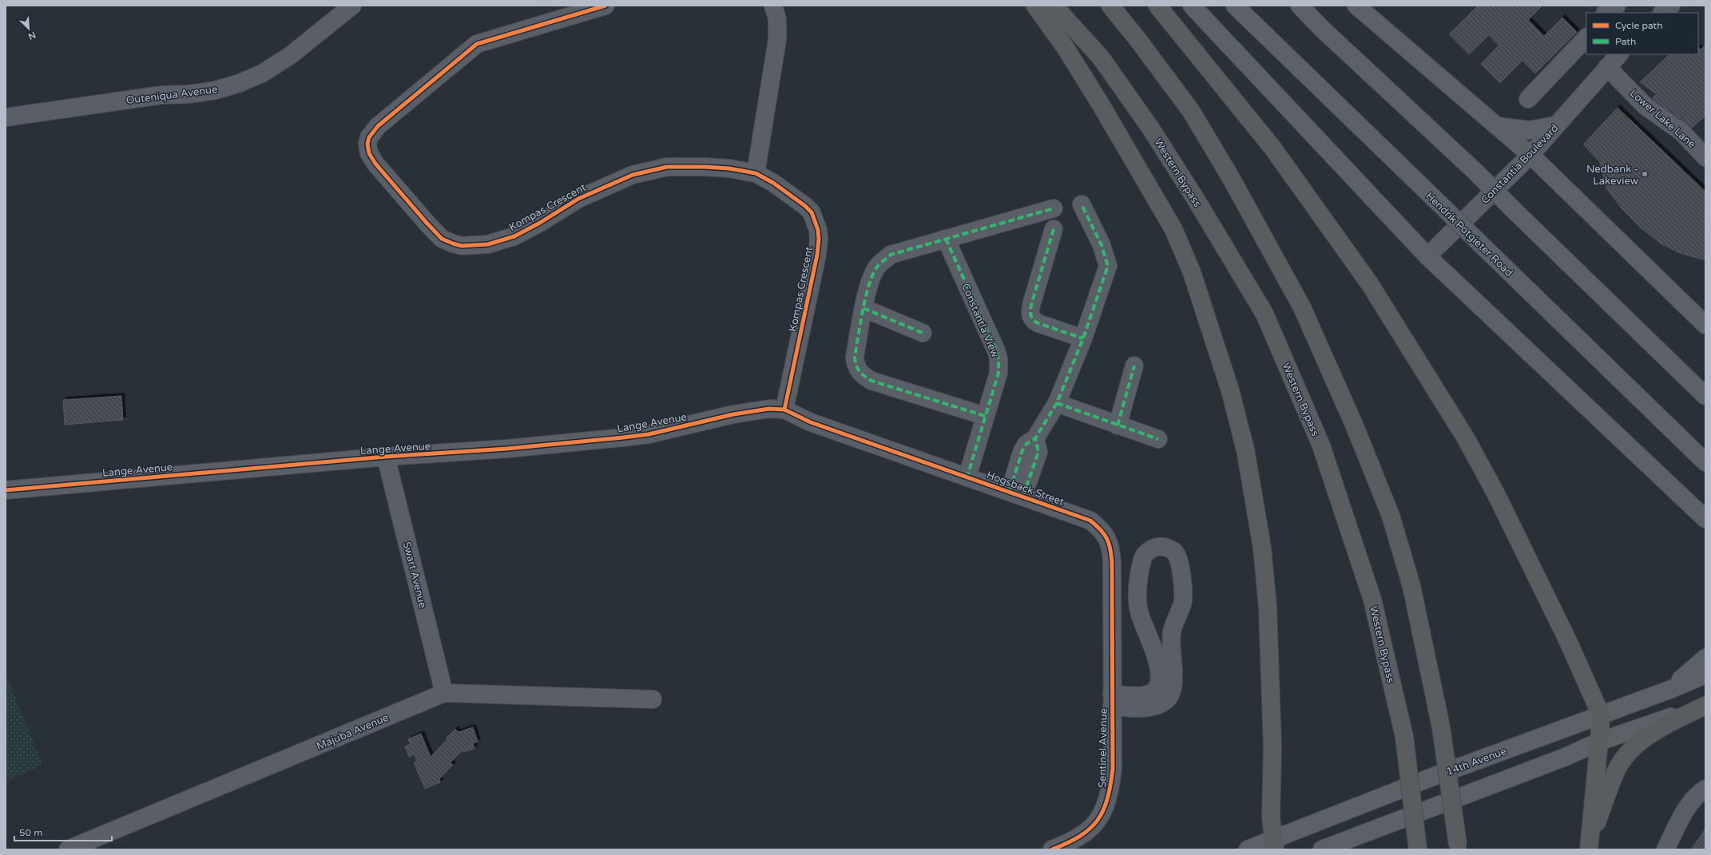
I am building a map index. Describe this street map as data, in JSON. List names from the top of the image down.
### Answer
{
  "streets": {
    "highway": ["Western Bypass"],
    "main road": ["Hendrik Potgieter Road", "14th Avenue"],
    "street": [
      "Outeniqua Avenue",
      "Lower Lake Lane",
      "Constantia Boulevard",
      "Kompas Crescent",
      "Constantla View",
      "Lange Avenue",
      "Hogsback Street",
      "Swart Avenue",
      "Majuba Avenue",
      "Sentinel Avenue"
    ]
  },
  "crossings": [
    ["Lower Lake Lane", "Constantia Boulevard"],
    ["Kompas Crescent", "Lange Avenue"],
    ["Kompas Crescent", "Hogsback Street"],
    ["Constantla View", "Hogsback Street"],
    ["Lange Avenue", "Hogsback Street"],
    ["Lange Avenue", "Swart Avenue"],
    ["Hogsback Street", "Sentinel Avenue"],
    ["Swart Avenue", "Majuba Avenue"]
  ],
  "places": ["Nedbank - Lakeview"],
  "legend": ["Cycle path", "Path"],
  "scale_bar": "50 m",
  "north": "bottom right"
}
